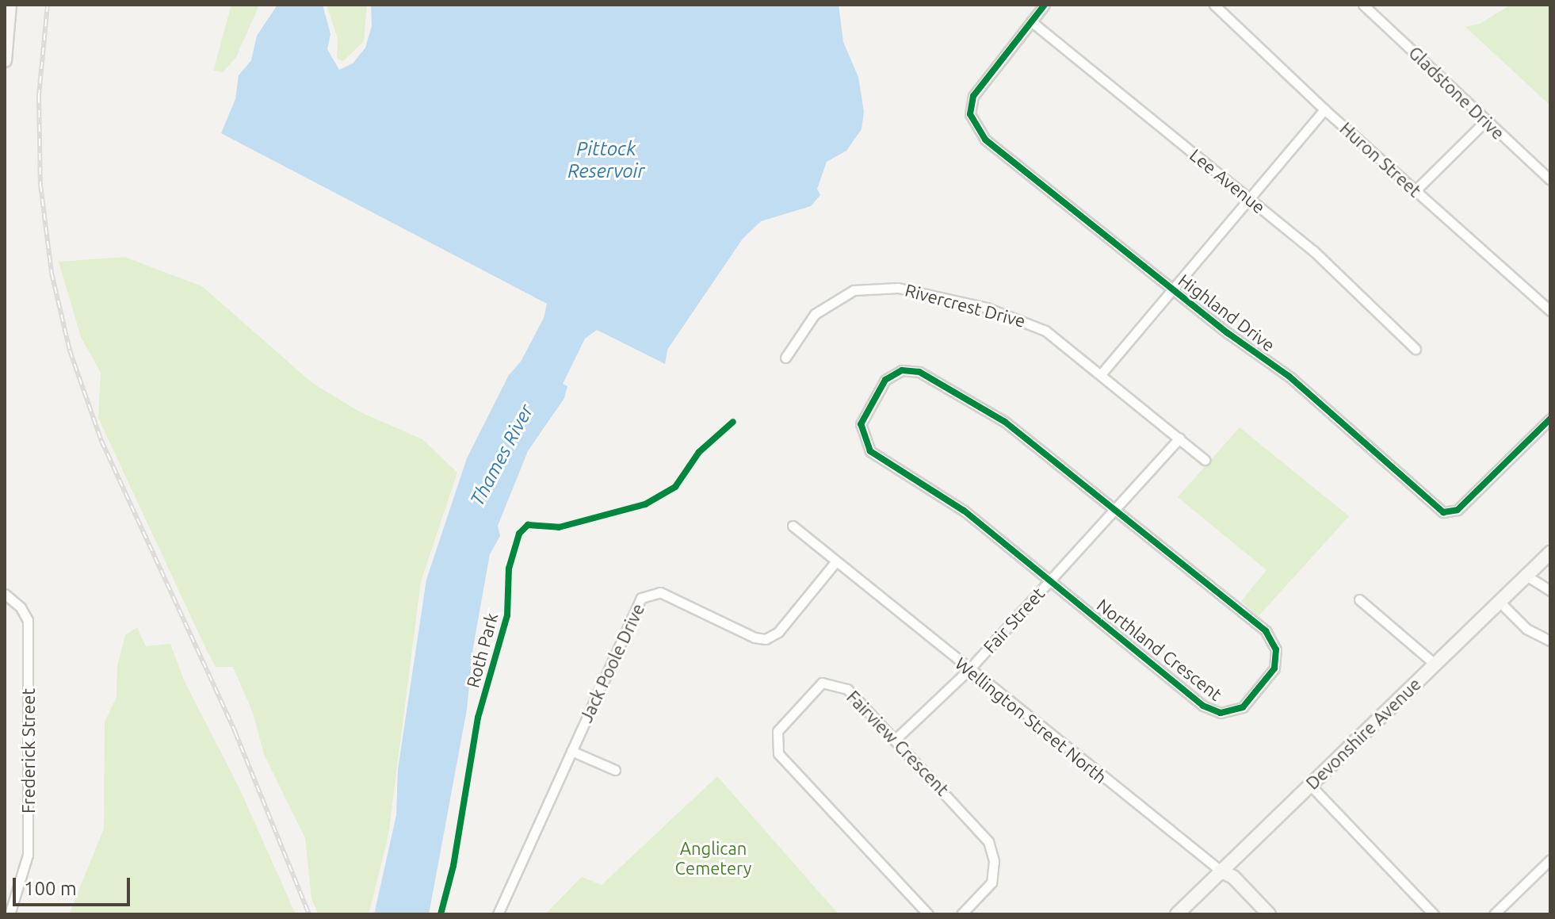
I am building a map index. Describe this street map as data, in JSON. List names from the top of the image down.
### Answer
{
  "streets": {
    "main road": ["Wellington Street North", "Devonshire Avenue"],
    "street": [
      "Gladstone Drive",
      "Huron Street",
      "Lee Avenue",
      "Rivercrest Drive",
      "Highland Drive",
      "Fair Street",
      "Northland Crescent",
      "Jack Poole Drive",
      "Fairview Crescent",
      "Frederick Street"
    ],
    "cycle path": ["Roth Park"]
  },
  "crossings": [
    ["Lee Avenue", "Highland Drive"],
    ["Rivercrest Drive", "Fair Street"],
    ["Fair Street", "Northland Crescent"],
    ["Fair Street", "Wellington Street North"],
    ["Fair Street", "Fairview Crescent"],
    ["Jack Poole Drive", "Wellington Street North"],
    ["Wellington Street North", "Devonshire Avenue"]
  ],
  "water": ["Pittock Reservoir", "Thames River"],
  "parks": ["Anglican Cemetery"],
  "scale_bar": "100 m"
}
